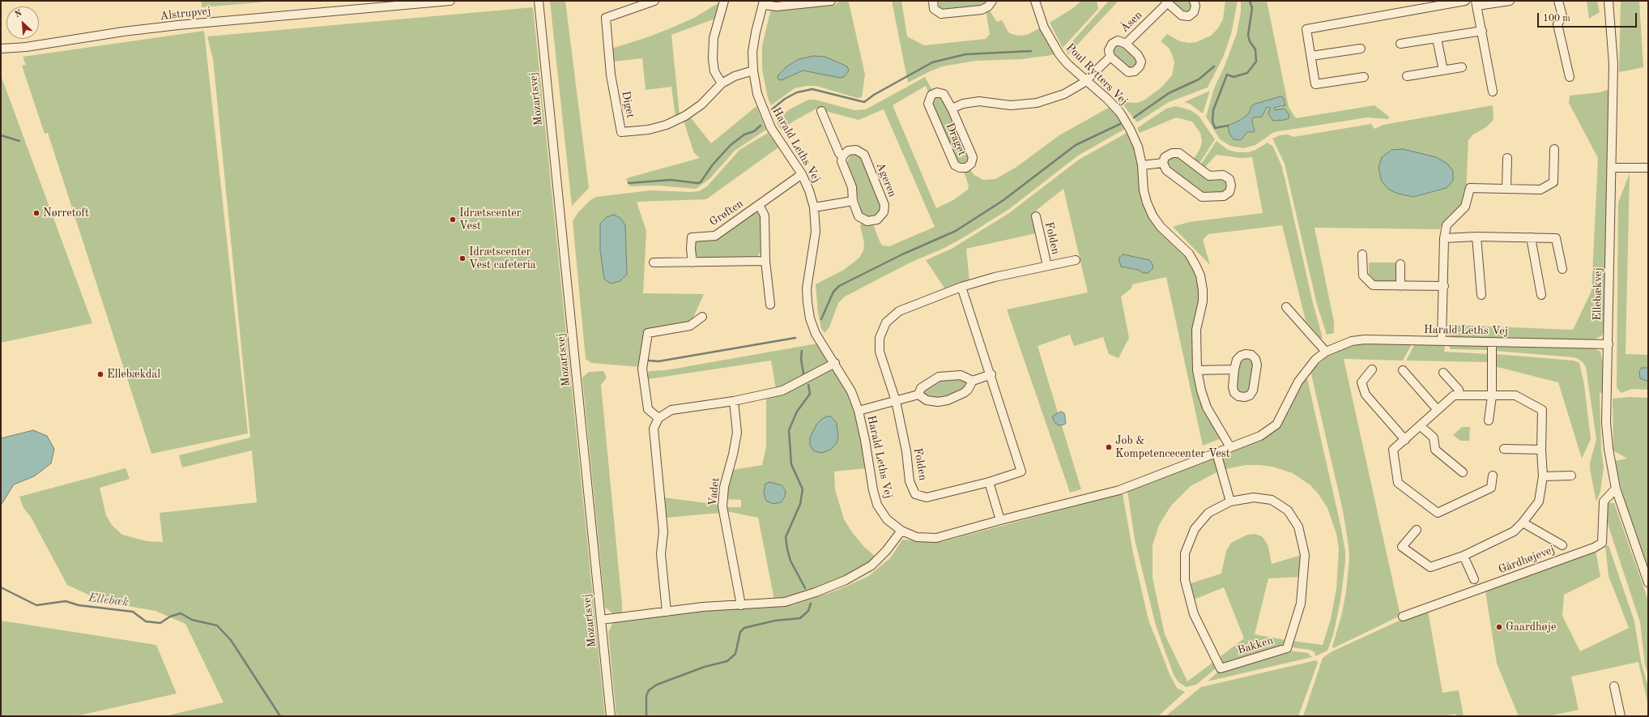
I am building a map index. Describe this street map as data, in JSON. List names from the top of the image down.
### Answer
{
  "streets": {
    "street": [
      "Alstrupvej",
      "Åsen",
      "Poul Rytters Vej",
      "Mozartsvej",
      "Diget",
      "Draget",
      "Harald Leths Vej",
      "Ageren",
      "Grøften",
      "Folden",
      "Ellebækvej",
      "Vadet",
      "Gårdhøjevej",
      "Bakken"
    ]
  },
  "crossings": [
    ["Poul Rytters Vej", "Draget"],
    ["Poul Rytters Vej", "Harald Leths Vej"],
    ["Diget", "Harald Leths Vej"],
    ["Harald Leths Vej", "Grøften"],
    ["Harald Leths Vej", "Ellebækvej"],
    ["Ellebækvej", "Gårdhøjevej"]
  ],
  "water": ["Ellebæk"],
  "places": [
    "Nørretoft",
    "Idrætscenter Vest",
    "Idrætscenter Vest cafeteria",
    "Ellebækdal",
    "Job & Kompetencecenter Vest",
    "Gaardhøje"
  ],
  "scale_bar": "100 m",
  "north": "top left"
}
